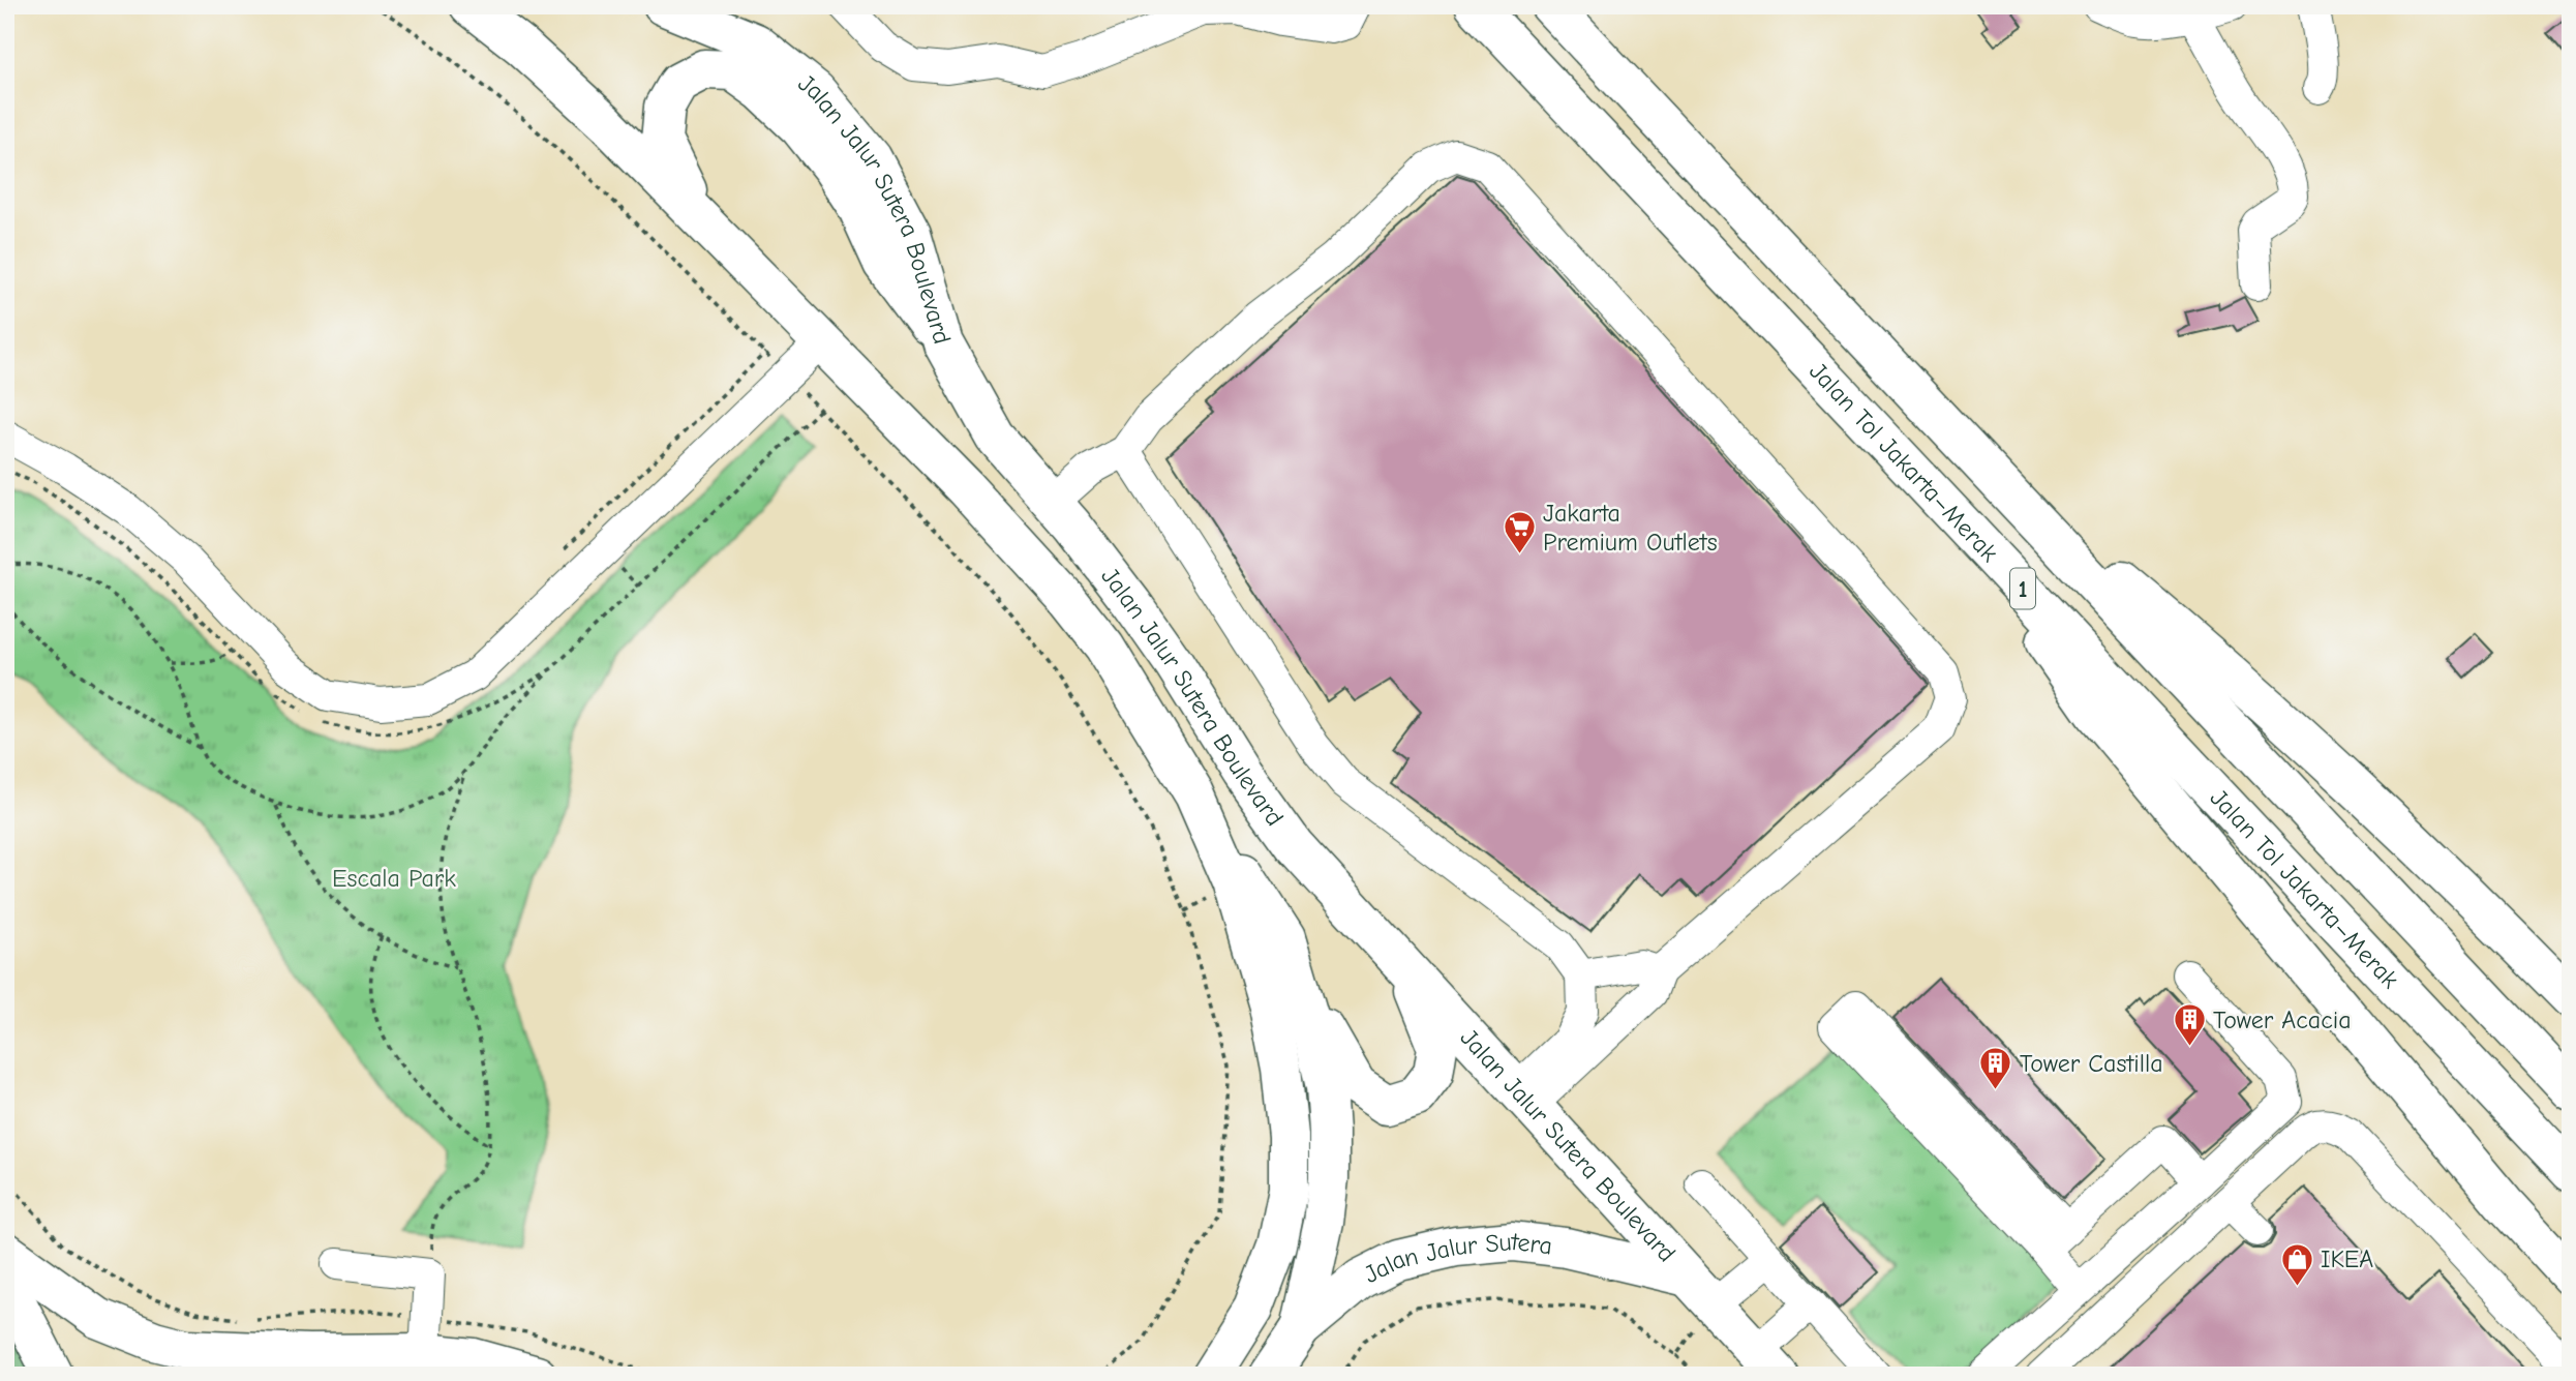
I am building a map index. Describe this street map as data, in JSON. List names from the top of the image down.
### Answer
{
  "streets": {
    "main road": [
      "Jalan Jalur Sutera Boulevard",
      "Jalan Tol Jakarta–Merak",
      "1",
      "Jalan Jalur Sutera"
    ]
  },
  "crossings": [
    ["Jalan Jalur Sutera Boulevard", "Jalan Jalur Sutera"]
  ],
  "parks": ["Escala Park"],
  "places": {
    "supermarket": ["Jakarta Premium Outlets"],
    "building": ["Tower Acacia", "Tower Castilla"],
    "shop": ["IKEA"]
  }
}
